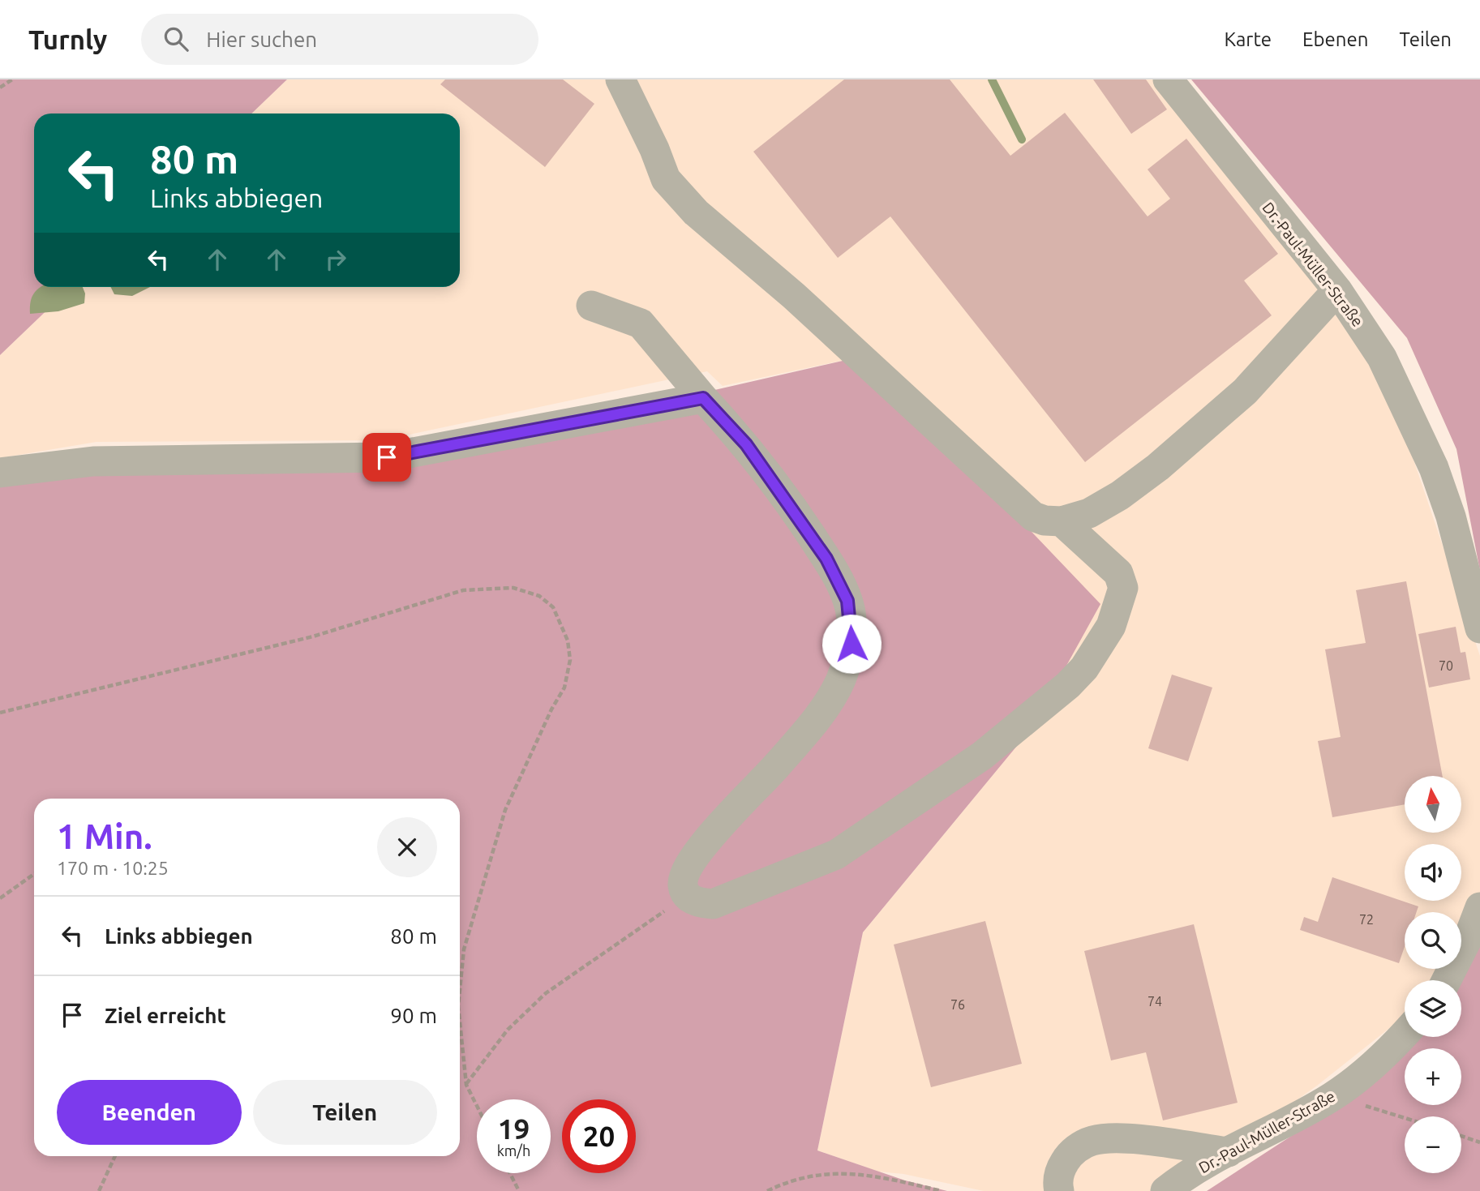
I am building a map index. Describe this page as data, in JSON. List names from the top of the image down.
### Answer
{
  "streets": {
    "street": ["Dr.-Paul-Müller-Straße"]
  },
  "house_numbers": [
    "70",
    "72",
    "74",
    "76"
  ],
  "north": "top",
  "page": {
    "header": "Turnly",
    "search": "Hier suchen",
    "nav": ["Karte", "Ebenen", "Teilen"],
    "turn": ["80 m", "Links abbiegen"],
    "map_buttons": ["+", "−"],
    "heading": ["1 Min.", "170 m · 10:25"],
    "list": [
      {
        "name": "Links abbiegen",
        "value": "80 m"
      },
      {
        "name": "Ziel erreicht",
        "value": "90 m"
      }
    ],
    "buttons": ["Beenden", "Teilen"],
    "speed": "19 km/h",
    "limit": "20"
  }
}
